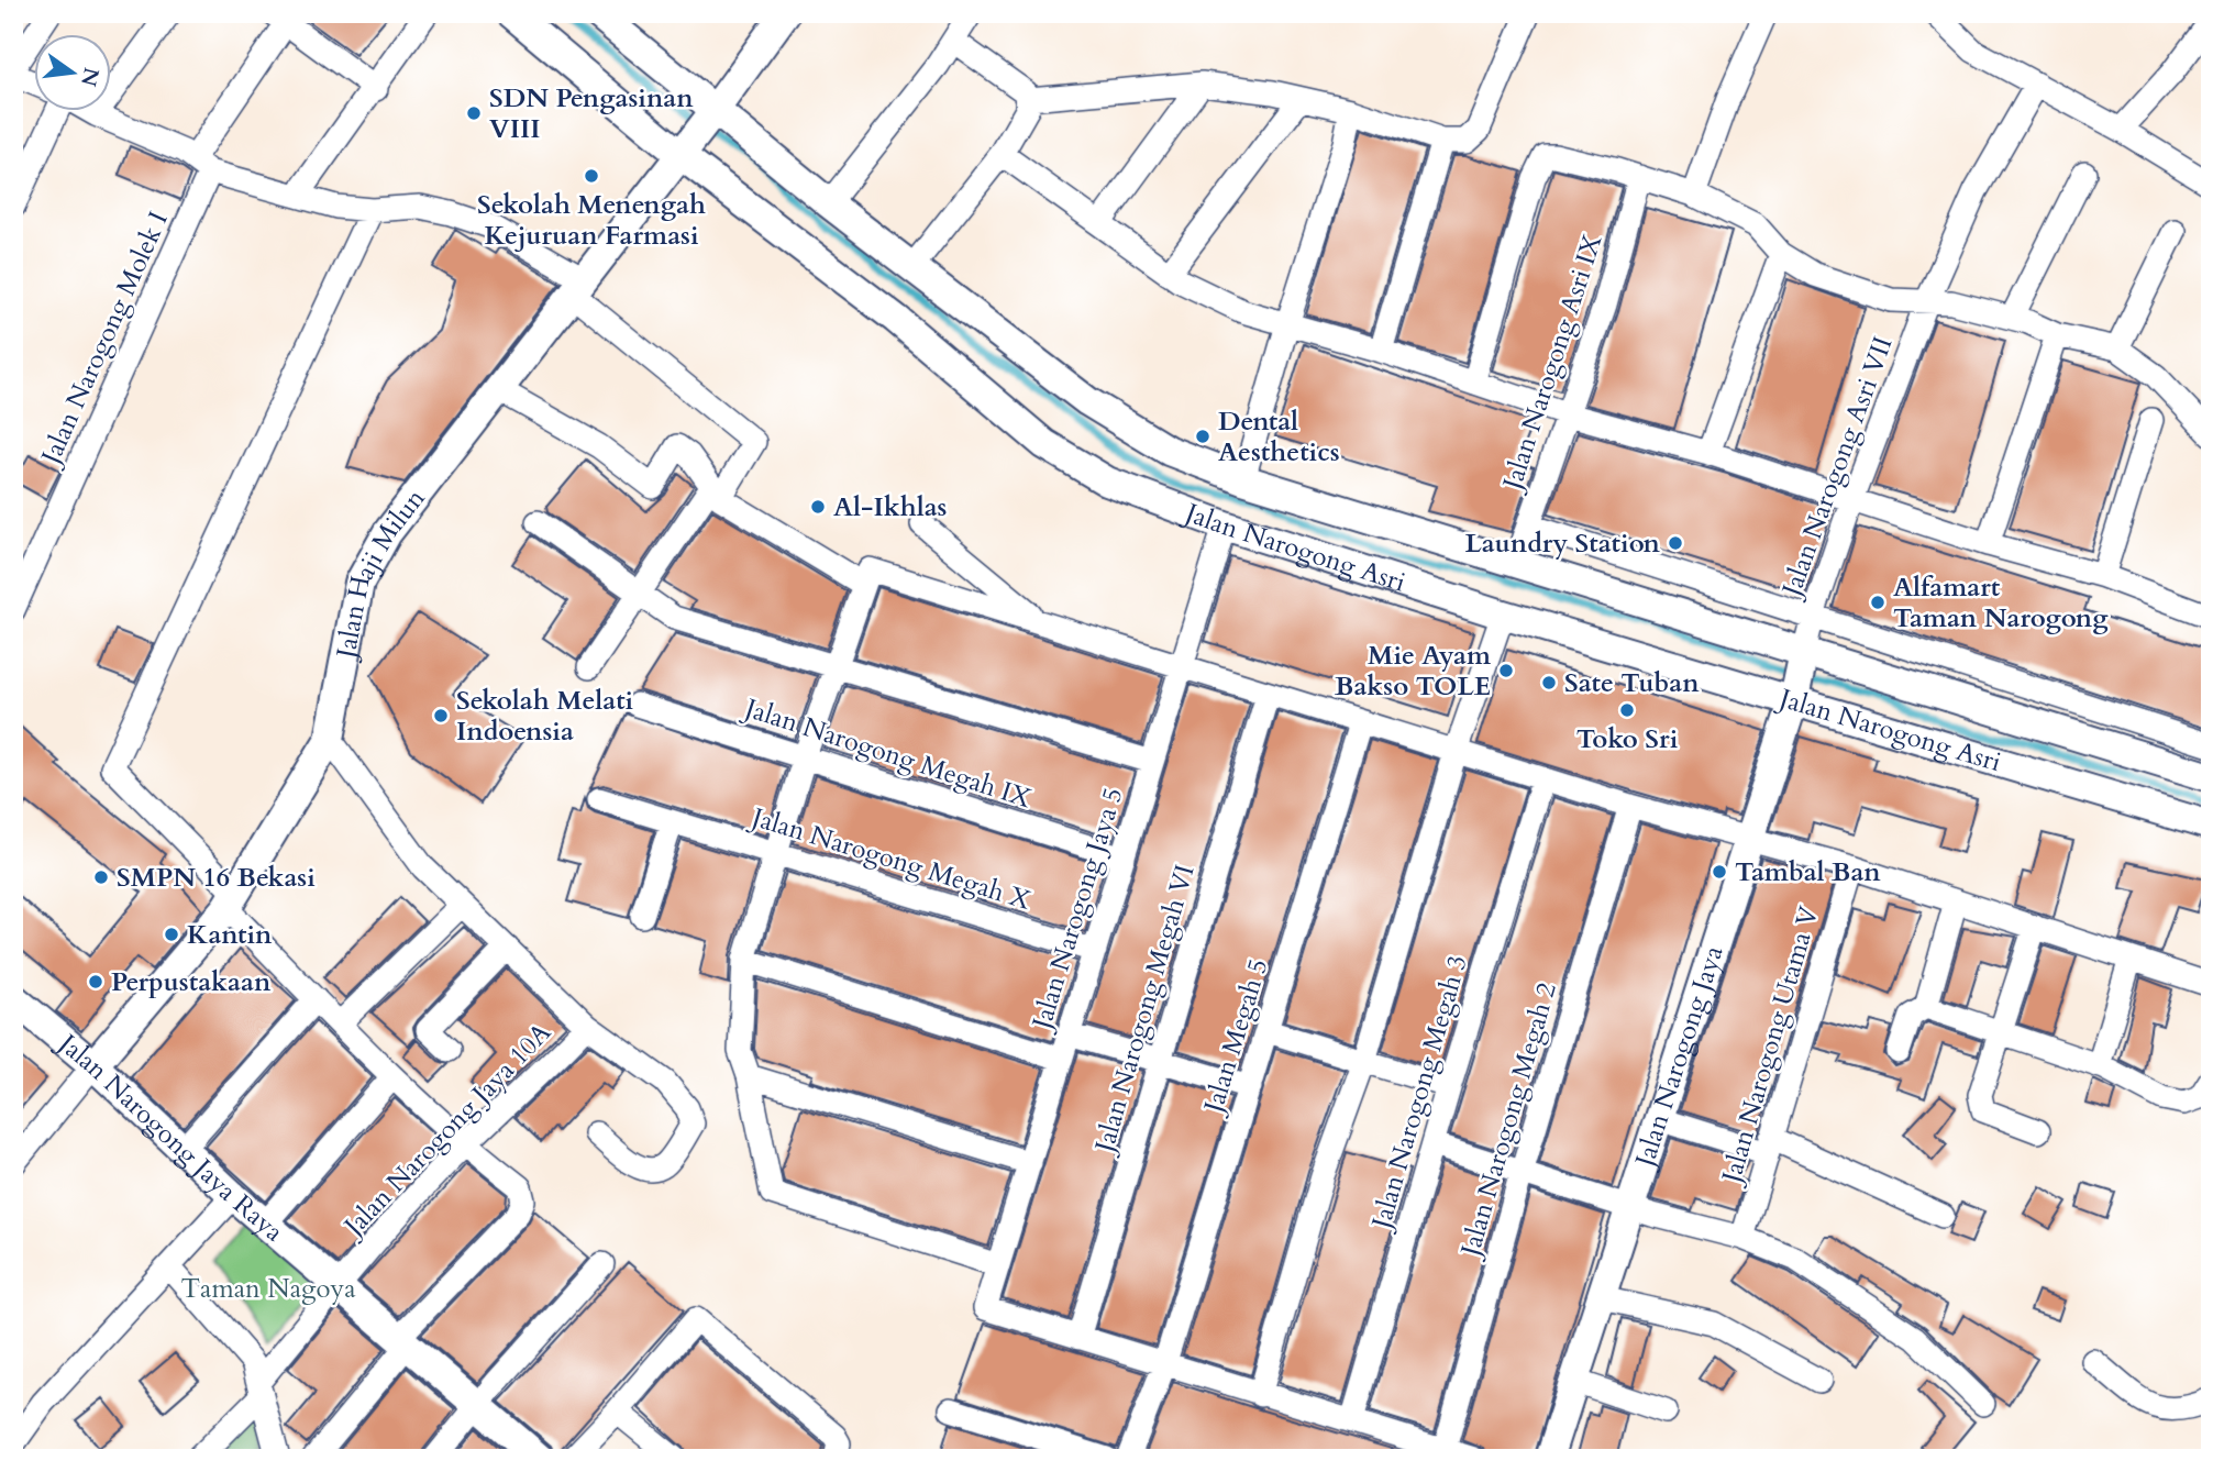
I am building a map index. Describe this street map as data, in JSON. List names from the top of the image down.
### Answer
{
  "streets": {
    "street": [
      "Jalan Narogong Molek I",
      "Jalan Narogong Asri IX",
      "Jalan Narogong Asri VII",
      "Jalan Narogong Asri",
      "Jalan Haji Milun",
      "Jalan Narogong Megah IX",
      "Jalan Narogong Megah X",
      "Jalan Narogong Jaya 5",
      "Jalan Narogong Megah VI",
      "Jalan Megah 5",
      "Jalan Narogong Utama V",
      "Jalan Narogong Jaya",
      "Jalan Narogong Megah 3",
      "Jalan Narogong Megah 2",
      "Jalan Narogong Jaya 10A",
      "Jalan Narogong Jaya Raya"
    ]
  },
  "crossings": [
    ["Jalan Narogong Asri IX", "Jalan Narogong Asri"],
    ["Jalan Narogong Asri VII", "Jalan Narogong Asri"],
    ["Jalan Narogong Asri VII", "Jalan Narogong Jaya"],
    ["Jalan Narogong Asri", "Jalan Haji Milun"],
    ["Jalan Narogong Asri", "Jalan Narogong Jaya 5"],
    ["Jalan Narogong Asri", "Jalan Narogong Jaya"],
    ["Jalan Haji Milun", "Jalan Narogong Jaya Raya"],
    ["Jalan Narogong Megah IX", "Jalan Narogong Jaya 5"],
    ["Jalan Narogong Megah X", "Jalan Narogong Jaya 5"],
    ["Jalan Narogong Jaya 5", "Jalan Narogong Megah VI"],
    ["Jalan Narogong Jaya 10A", "Jalan Narogong Jaya Raya"]
  ],
  "parks": ["Taman Nagoya"],
  "places": [
    "SDN Pengasinan VIII",
    "Sekolah Menengah Kejuruan Farmasi",
    "Dental Aesthetics",
    "Al-Ikhlas",
    "Laundry Station",
    "Alfamart Taman Narogong",
    "Mie Ayam Bakso TOLE",
    "Sate Tuban",
    "Toko Sri",
    "Sekolah Melati Indoensia",
    "Tambal Ban",
    "SMPN 16 Bekasi",
    "Kantin",
    "Perpustakaan"
  ],
  "north": "right"
}
